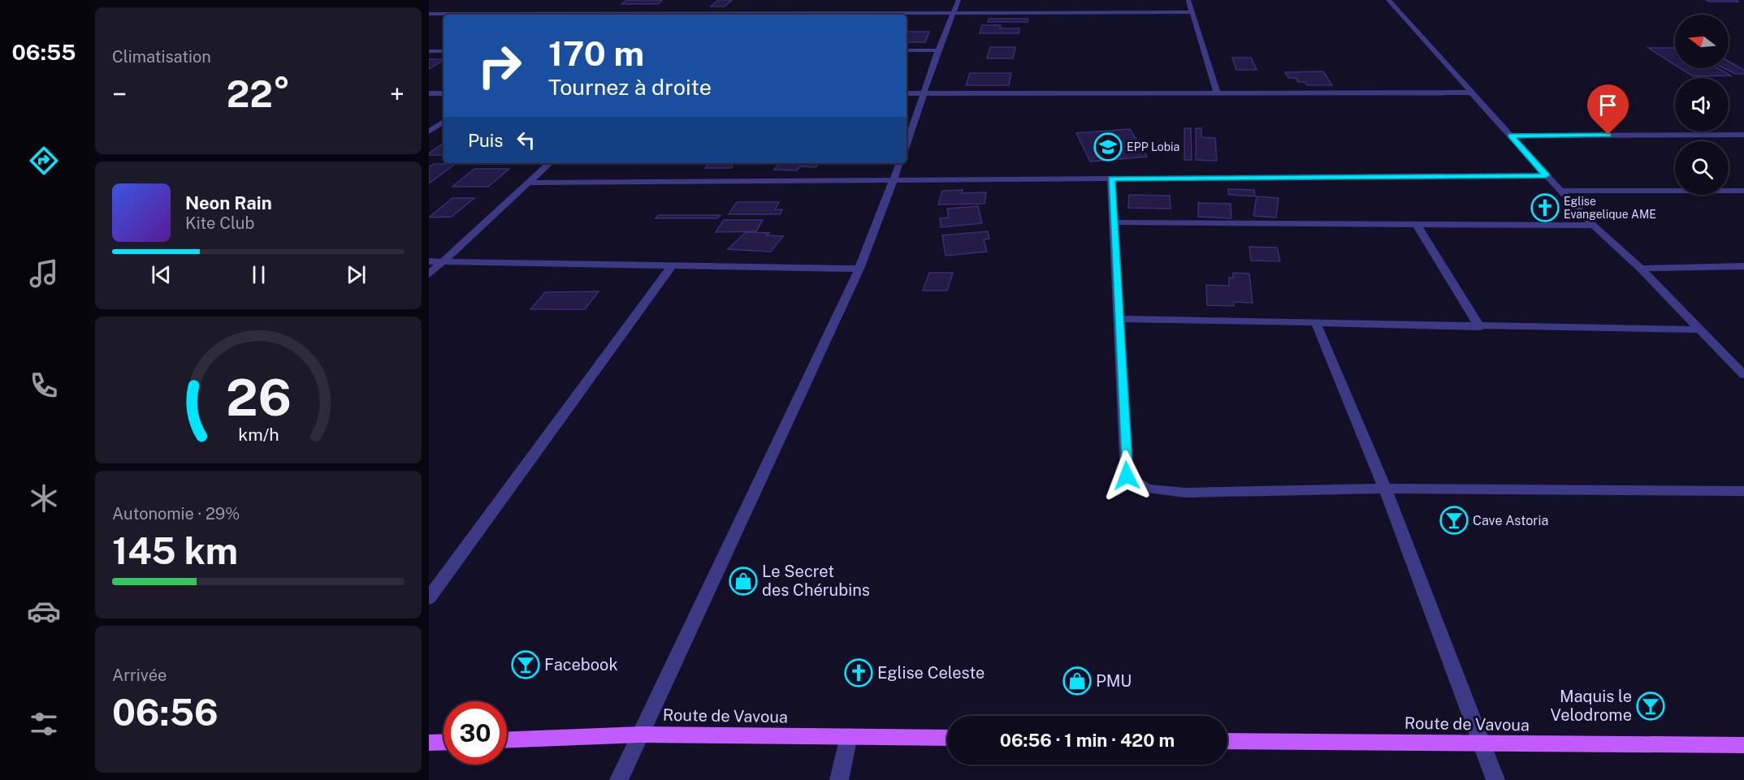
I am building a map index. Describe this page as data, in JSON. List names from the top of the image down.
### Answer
{
  "streets": {
    "main road": ["Route de Vavoua"]
  },
  "places": {
    "school or university": ["EPP Lobia"],
    "church": ["Eglise Evangelique AME", "Eglise Celeste"],
    "bar": ["Cave Astoria", "Facebook", "Maquis le Velodrome"],
    "shop": ["Le Secret des Chérubins", "PMU"]
  },
  "north": "left",
  "page": {
    "tabs": "06:55",
    "tile": [
      "Climatisation",
      ["Autonomie · 29%", "145 km"],
      ["Arrivée", "06:56"]
    ],
    "turn": ["170 m", "Tournez à droite"],
    "heat": ["−", "22°", "+"],
    "then": "Puis",
    "song": ["Neon Rain", "Kite Club"],
    "limit": "30",
    "trip": "06:56 · 1 min · 420 m",
    "gauge": ["26", "km/h"]
  }
}
